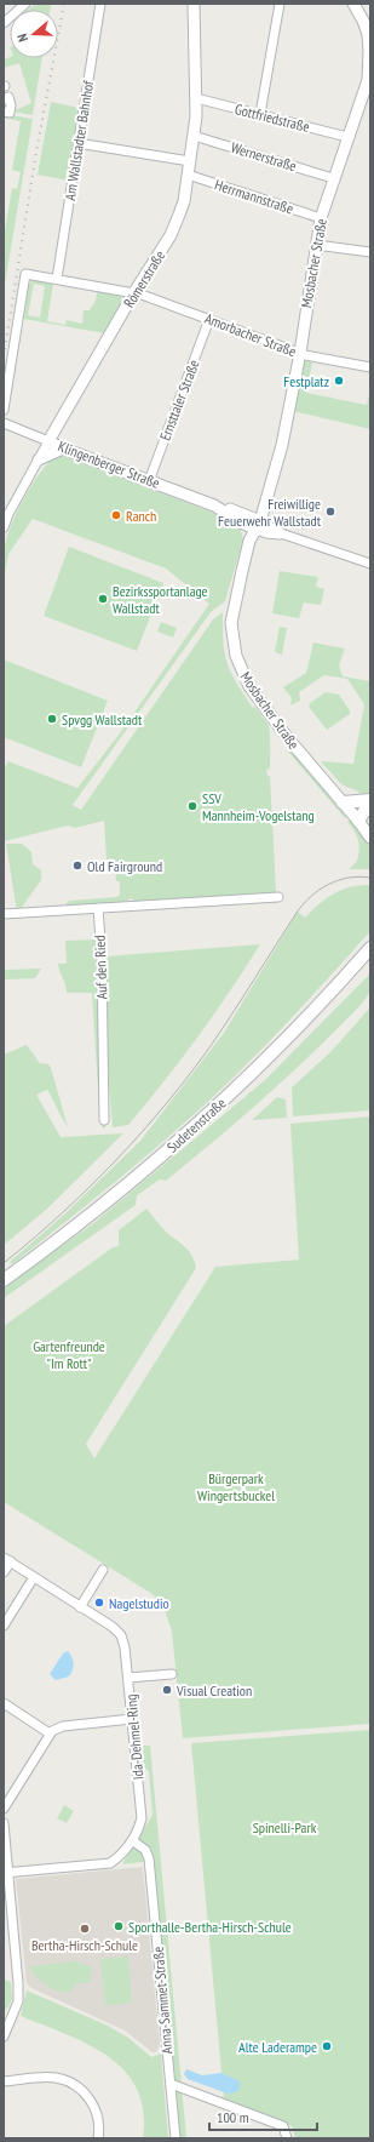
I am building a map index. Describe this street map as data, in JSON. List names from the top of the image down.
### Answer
{
  "streets": {
    "main road": ["Sudetenstraße"],
    "street": [
      "Gottfriedstraße",
      "Am Wallstadter Bahnhof",
      "Wernerstraße",
      "Herrmannstraße",
      "Mosbacher Straße",
      "Römerstraße",
      "Amorbacher Straße",
      "Ernsttaler Straße",
      "Klingenberger Straße",
      "Auf den Ried",
      "Ida-Dehmel-Ring",
      "Anna-Sammet-Straße"
    ]
  },
  "crossings": [
    ["Gottfriedstraße", "Mosbacher Straße"],
    ["Gottfriedstraße", "Römerstraße"],
    ["Am Wallstadter Bahnhof", "Amorbacher Straße"],
    ["Wernerstraße", "Mosbacher Straße"],
    ["Wernerstraße", "Römerstraße"],
    ["Herrmannstraße", "Mosbacher Straße"],
    ["Herrmannstraße", "Römerstraße"],
    ["Mosbacher Straße", "Amorbacher Straße"],
    ["Mosbacher Straße", "Klingenberger Straße"],
    ["Römerstraße", "Amorbacher Straße"],
    ["Römerstraße", "Klingenberger Straße"],
    ["Amorbacher Straße", "Ernsttaler Straße"],
    ["Ernsttaler Straße", "Klingenberger Straße"],
    ["Ida-Dehmel-Ring", "Anna-Sammet-Straße"]
  ],
  "parks": ["Gartenfreunde \"Im Rott\"", "Bürgerpark Wingertsbuckel", "Spinelli-Park"],
  "places": [
    "Festplatz",
    "Freiwillige Feuerwehr Wallstadt",
    "Ranch",
    "Bezirkssportanlage Wallstadt",
    "Spvgg Wallstadt",
    "SSV Mannheim-Vogelstang",
    "Old Fairground",
    "Nagelstudio",
    "Visual Creation",
    "Sporthalle-Bertha-Hirsch-Schule",
    "Bertha-Hirsch-Schule",
    "Alte Laderampe"
  ],
  "scale_bar": "100 m",
  "north": "left"
}
